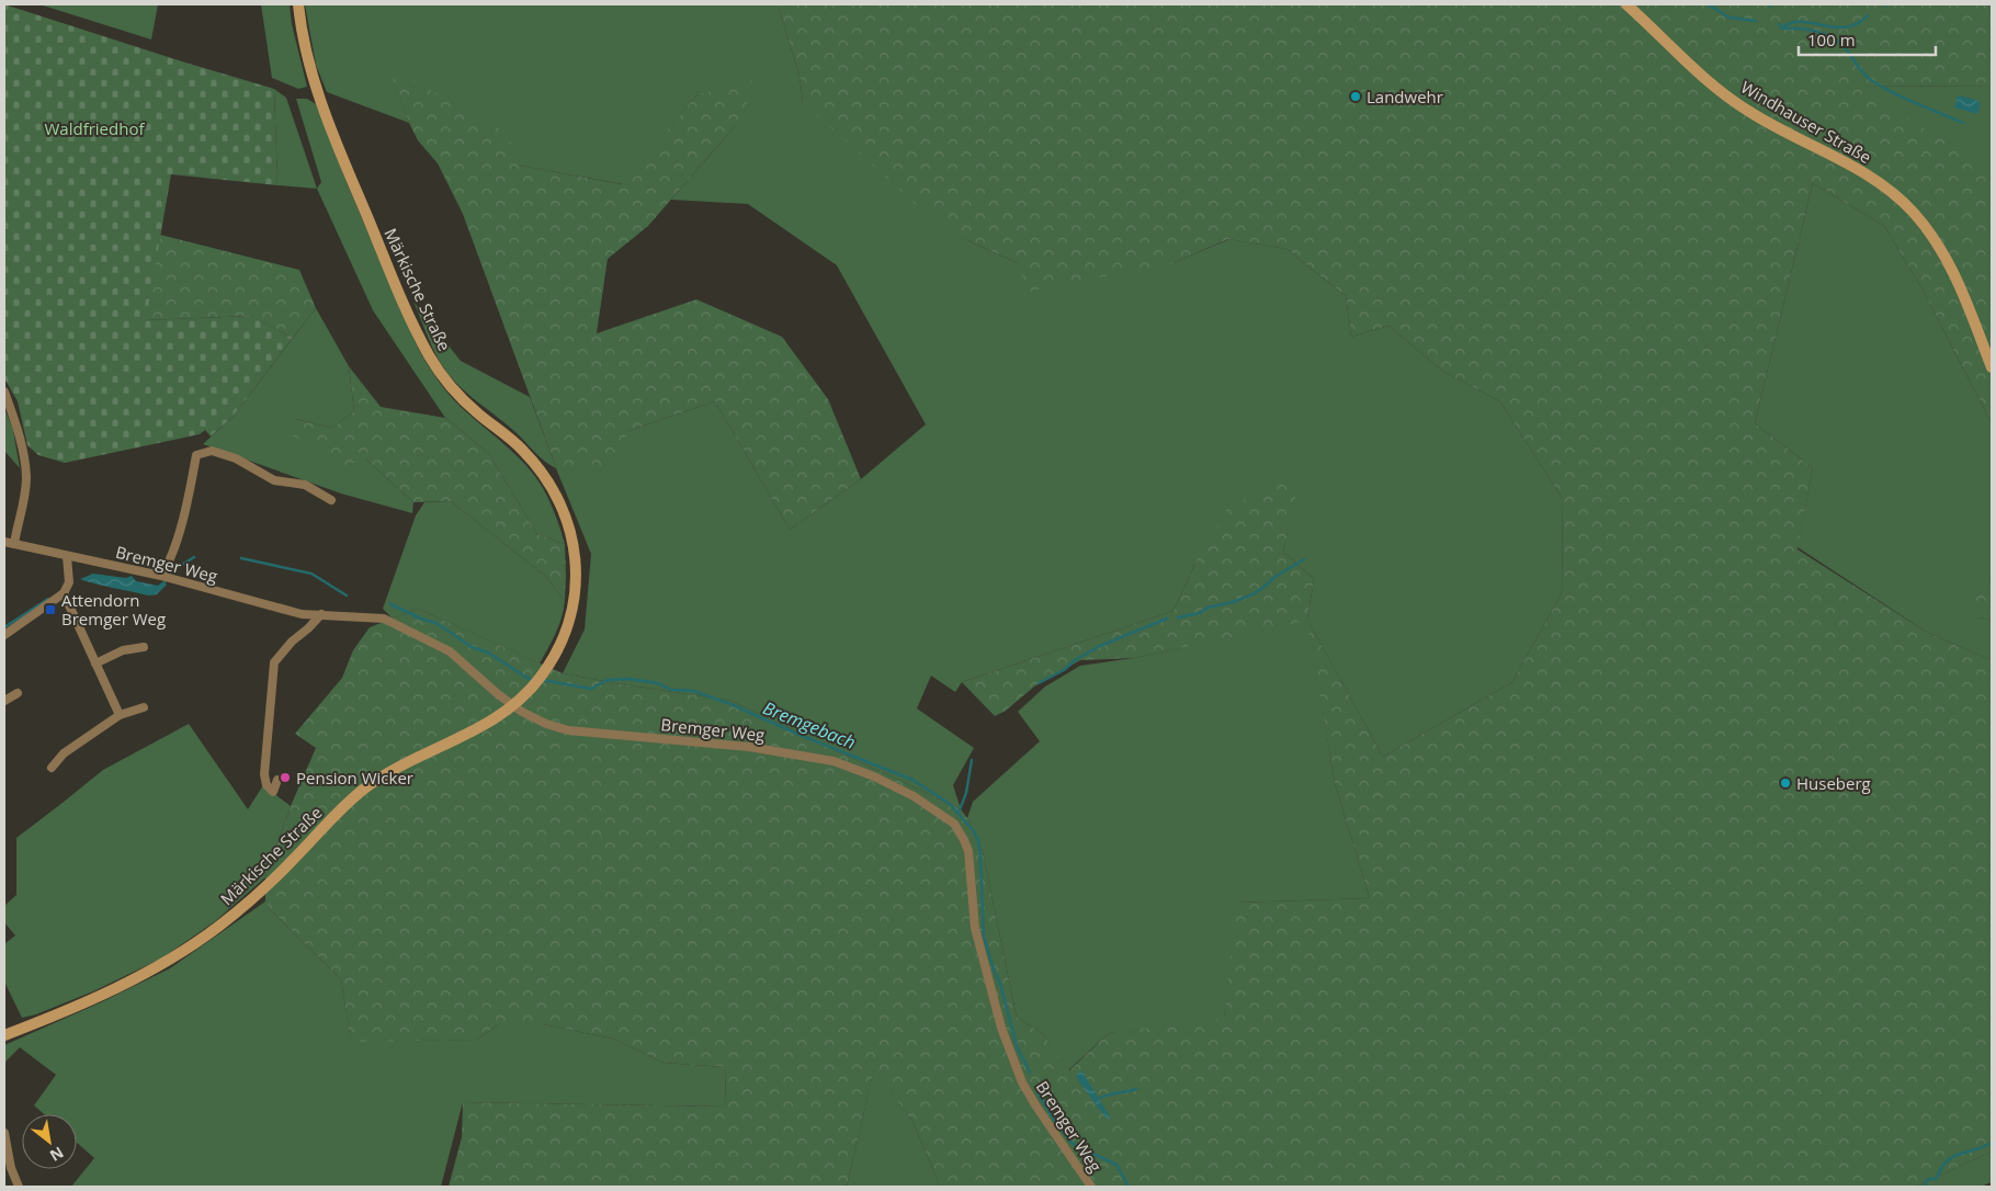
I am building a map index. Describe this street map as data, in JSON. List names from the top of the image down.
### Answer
{
  "streets": {
    "main road": ["Windhauser Straße", "Märkische Straße"],
    "street": ["Bremger Weg"]
  },
  "water": ["Bremgebach"],
  "parks": ["Waldfriedhof"],
  "places": {
    "other": ["Landwehr", "Pension Wicker", "Huseberg"],
    "transit": ["Attendorn Bremger Weg"]
  },
  "scale_bar": "100 m",
  "north": "bottom right"
}
